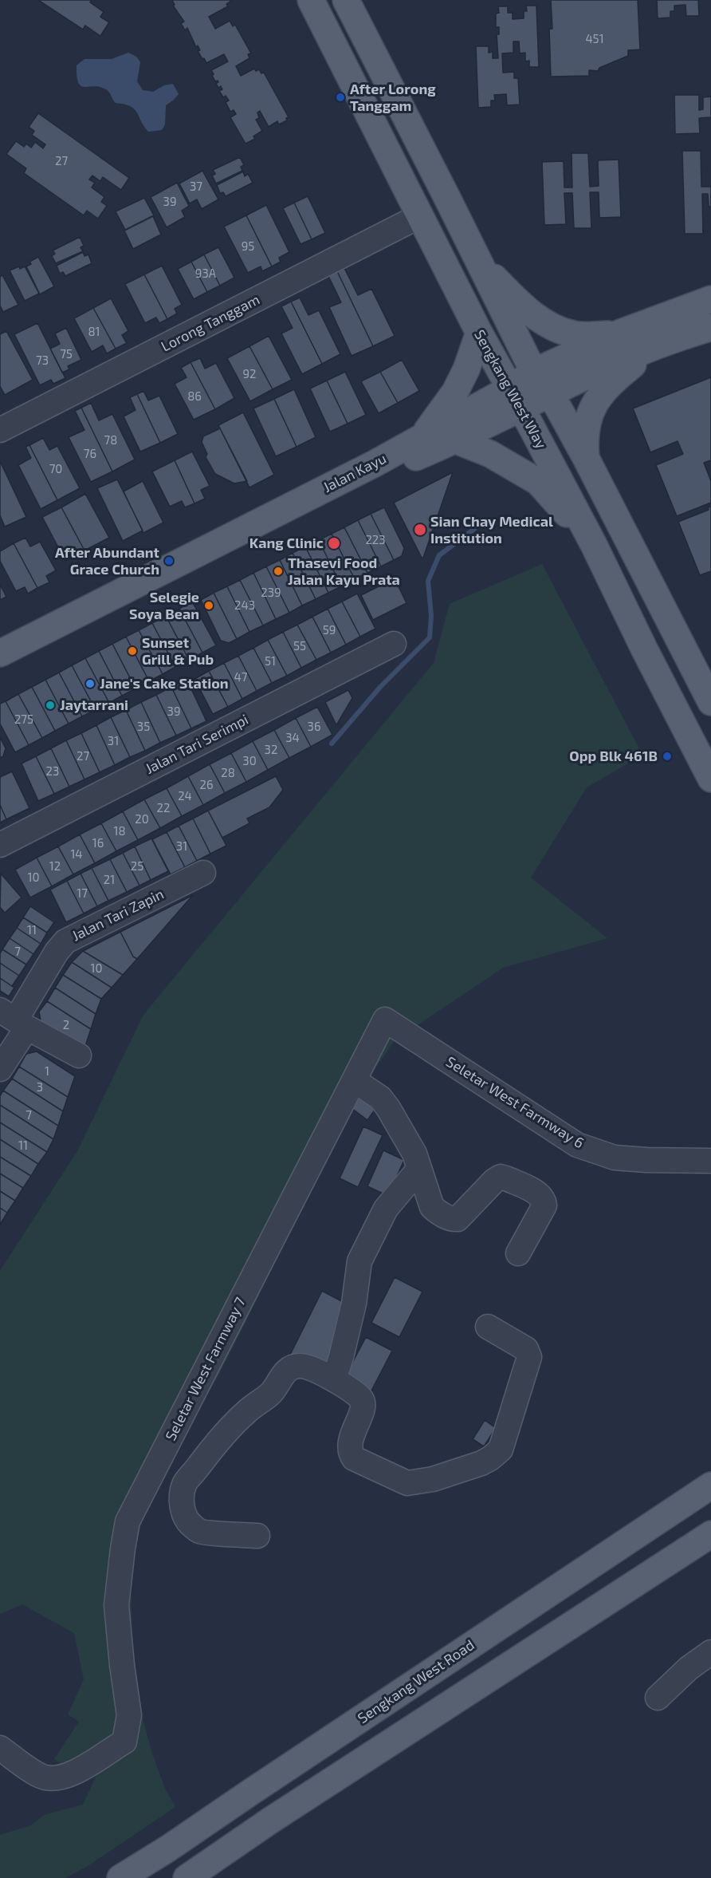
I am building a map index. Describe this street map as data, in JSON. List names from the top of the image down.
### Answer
{
  "streets": {
    "main road": ["Sengkang West Way", "Jalan Kayu", "Sengkang West Road"],
    "street": [
      "Lorong Tanggam",
      "Jalan Tari Serimpi",
      "Jalan Tari Zapin",
      "Seletar West Farmway 6",
      "Seletar West Farmway 7"
    ]
  },
  "crossings": [
    ["Lorong Tanggam", "Sengkang West Way"],
    ["Sengkang West Way", "Jalan Kayu"],
    ["Seletar West Farmway 6", "Seletar West Farmway 7"]
  ],
  "places": [
    "After Lorong Tanggam",
    "Sian Chay Medical Institution",
    "Kang Clinic",
    "After Abundant Grace Church",
    "Thasevi Food Jalan Kayu Prata",
    "Selegie Soya Bean",
    "Sunset Grill & Pub",
    "Jane's Cake Station",
    "Jaytarrani",
    "Opp Blk 461B"
  ],
  "house_numbers": [
    "451",
    "27",
    "37",
    "39",
    "95",
    "93A",
    "81",
    "75",
    "73",
    "92",
    "86",
    "78",
    "76",
    "70",
    "223",
    "239",
    "243",
    "59",
    "55",
    "51",
    "47",
    "39",
    "275",
    "35",
    "36",
    "34",
    "31",
    "32",
    "27",
    "30",
    "23",
    "28",
    "26",
    "24",
    "22",
    "20",
    "18",
    "16",
    "31",
    "14",
    "12",
    "25",
    "10",
    "21",
    "17",
    "11",
    "7",
    "10",
    "2",
    "1",
    "3",
    "7",
    "11"
  ]
}
